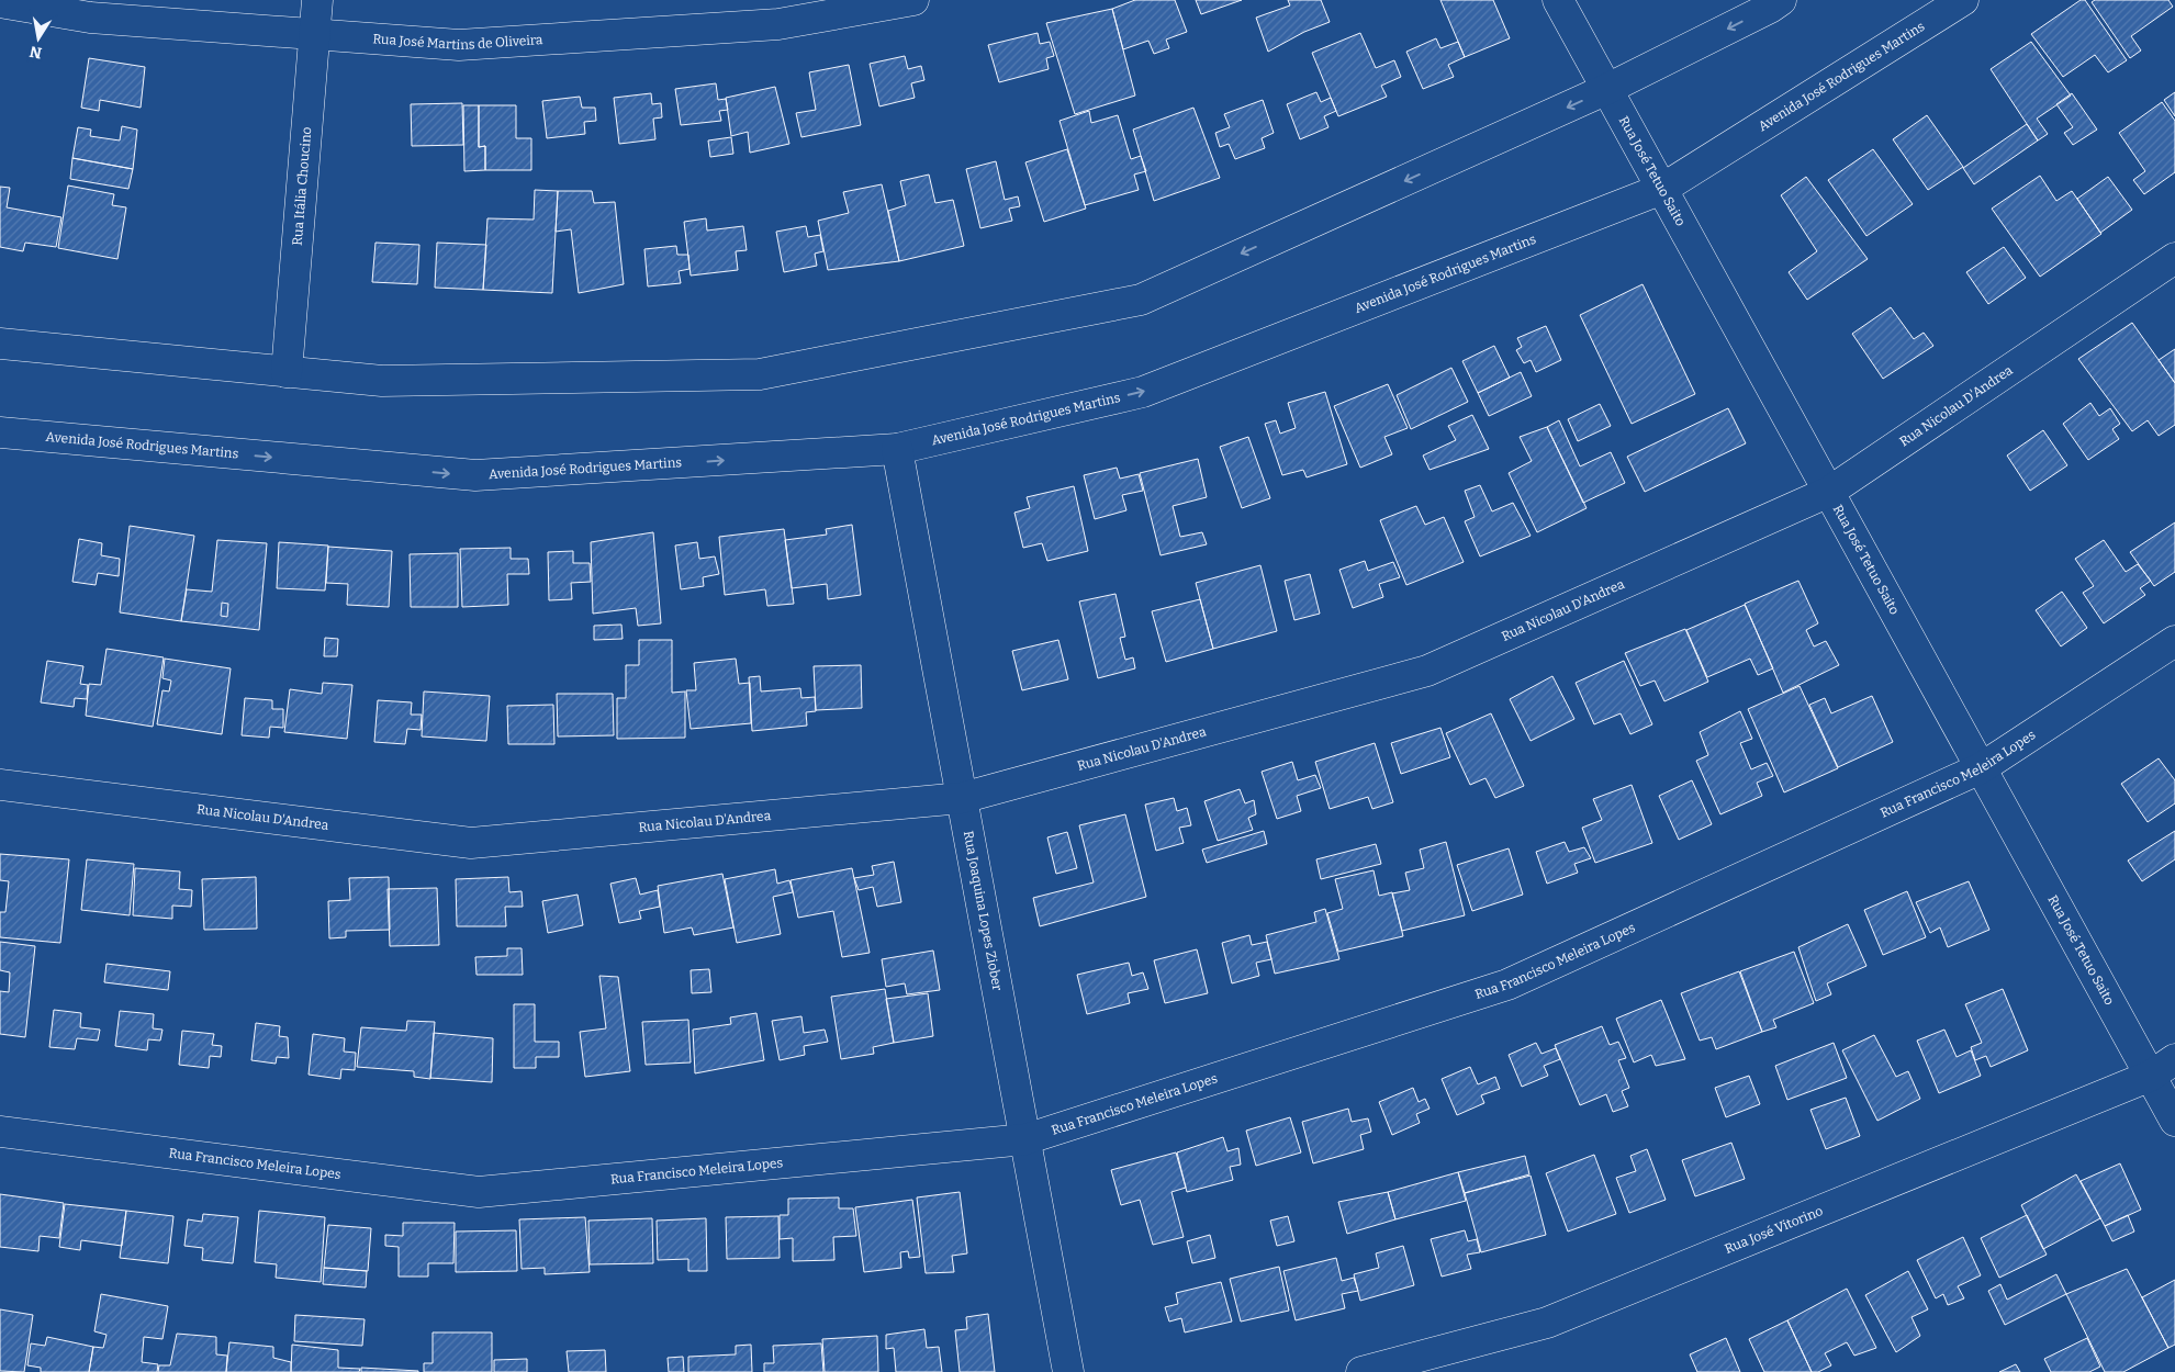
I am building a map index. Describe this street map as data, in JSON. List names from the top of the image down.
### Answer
{
  "streets": {
    "street": [
      "Rua José Martins de Oliveira",
      "Avenida José Rodrigues Martins",
      "Rua José Tetuo Saito",
      "Rua Itália Choucino",
      "Rua Nicolau D'Andrea",
      "Rua Francisco Meleira Lopes",
      "Rua Joaquina Lopes Ziober",
      "Rua José Vitorino"
    ]
  },
  "crossings": [
    ["Rua José Martins de Oliveira", "Rua Itália Choucino"],
    ["Avenida José Rodrigues Martins", "Rua José Tetuo Saito"],
    ["Avenida José Rodrigues Martins", "Rua Joaquina Lopes Ziober"],
    ["Rua José Tetuo Saito", "Rua Nicolau D'Andrea"],
    ["Rua José Tetuo Saito", "Rua Francisco Meleira Lopes"],
    ["Rua José Tetuo Saito", "Rua José Vitorino"],
    ["Rua Nicolau D'Andrea", "Rua Joaquina Lopes Ziober"],
    ["Rua Francisco Meleira Lopes", "Rua Joaquina Lopes Ziober"]
  ],
  "north": "bottom"
}
